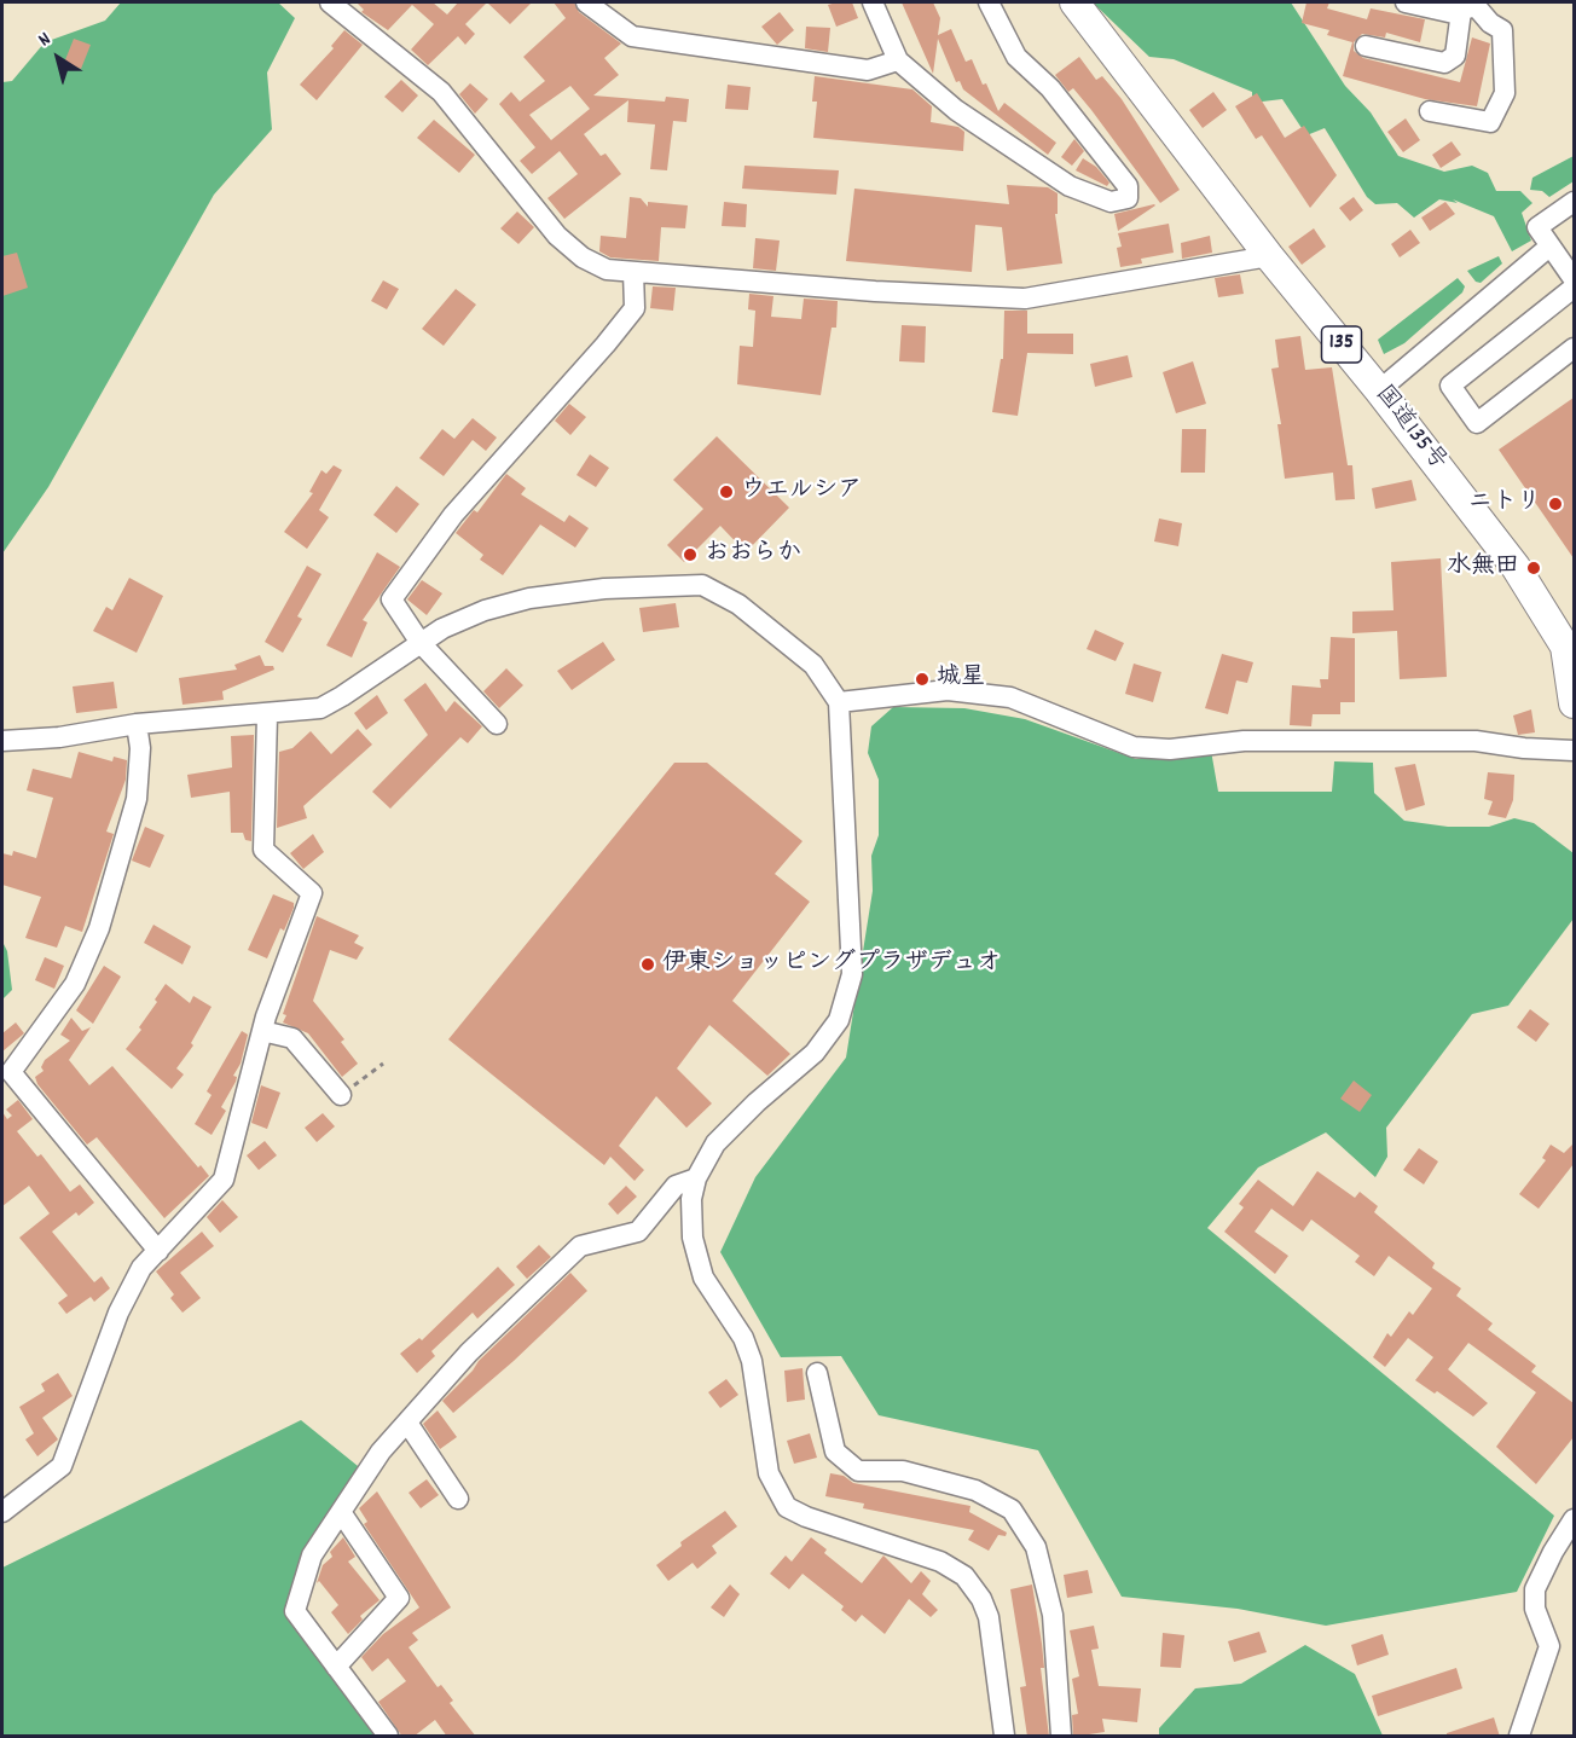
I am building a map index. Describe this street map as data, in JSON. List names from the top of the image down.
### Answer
{
  "streets": {
    "highway": ["135", "国道135号"]
  },
  "places": [
    "ウエルシア",
    "ニトリ",
    "おおらか",
    "水無田",
    "城星",
    "伊東ショッピングプラザデュオ"
  ],
  "north": "top left"
}
